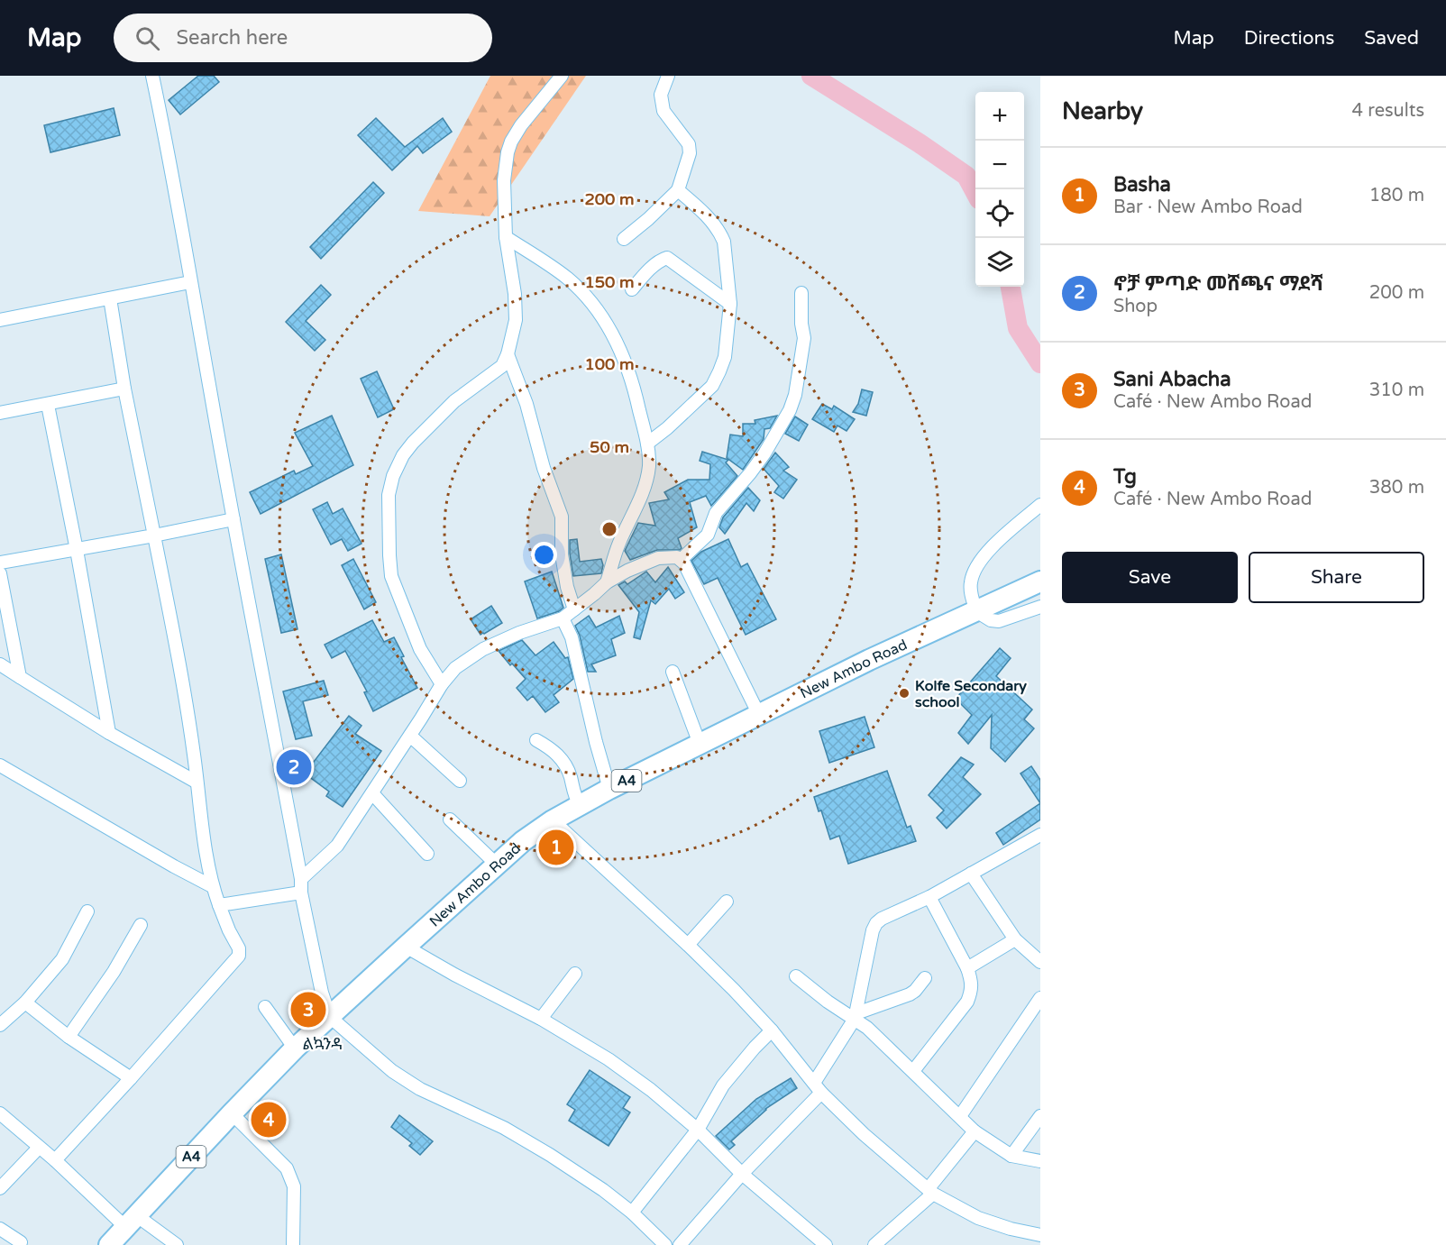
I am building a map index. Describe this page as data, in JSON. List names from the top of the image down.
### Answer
{
  "streets": {
    "main road": ["New Ambo Road", "A4"]
  },
  "districts": ["ልኳንዳ"],
  "places": ["Kolfe Secondary school"],
  "page": {
    "header": "Map",
    "search": "Search here",
    "nav": ["Map", "Directions", "Saved"],
    "heading": ["Nearby", "4 results"],
    "map_buttons": ["+", "−"],
    "list": [
      {
        "mark": "1",
        "name": "Basha",
        "note": "Bar · New Ambo Road",
        "value": "180 m"
      },
      {
        "mark": "2",
        "name": "ኖቻ ምጣድ መሸጫና ማደሻ",
        "note": "Shop",
        "value": "200 m"
      },
      {
        "mark": "3",
        "name": "Sani Abacha",
        "note": "Café · New Ambo Road",
        "value": "310 m"
      },
      {
        "mark": "4",
        "name": "Tg",
        "note": "Café · New Ambo Road",
        "value": "380 m"
      }
    ],
    "buttons": ["Save", "Share"],
    "pins": [
      "2",
      "1",
      "3",
      "4"
    ]
  },
  "rings": [
    "200 m",
    "150 m",
    "100 m",
    "50 m"
  ]
}
